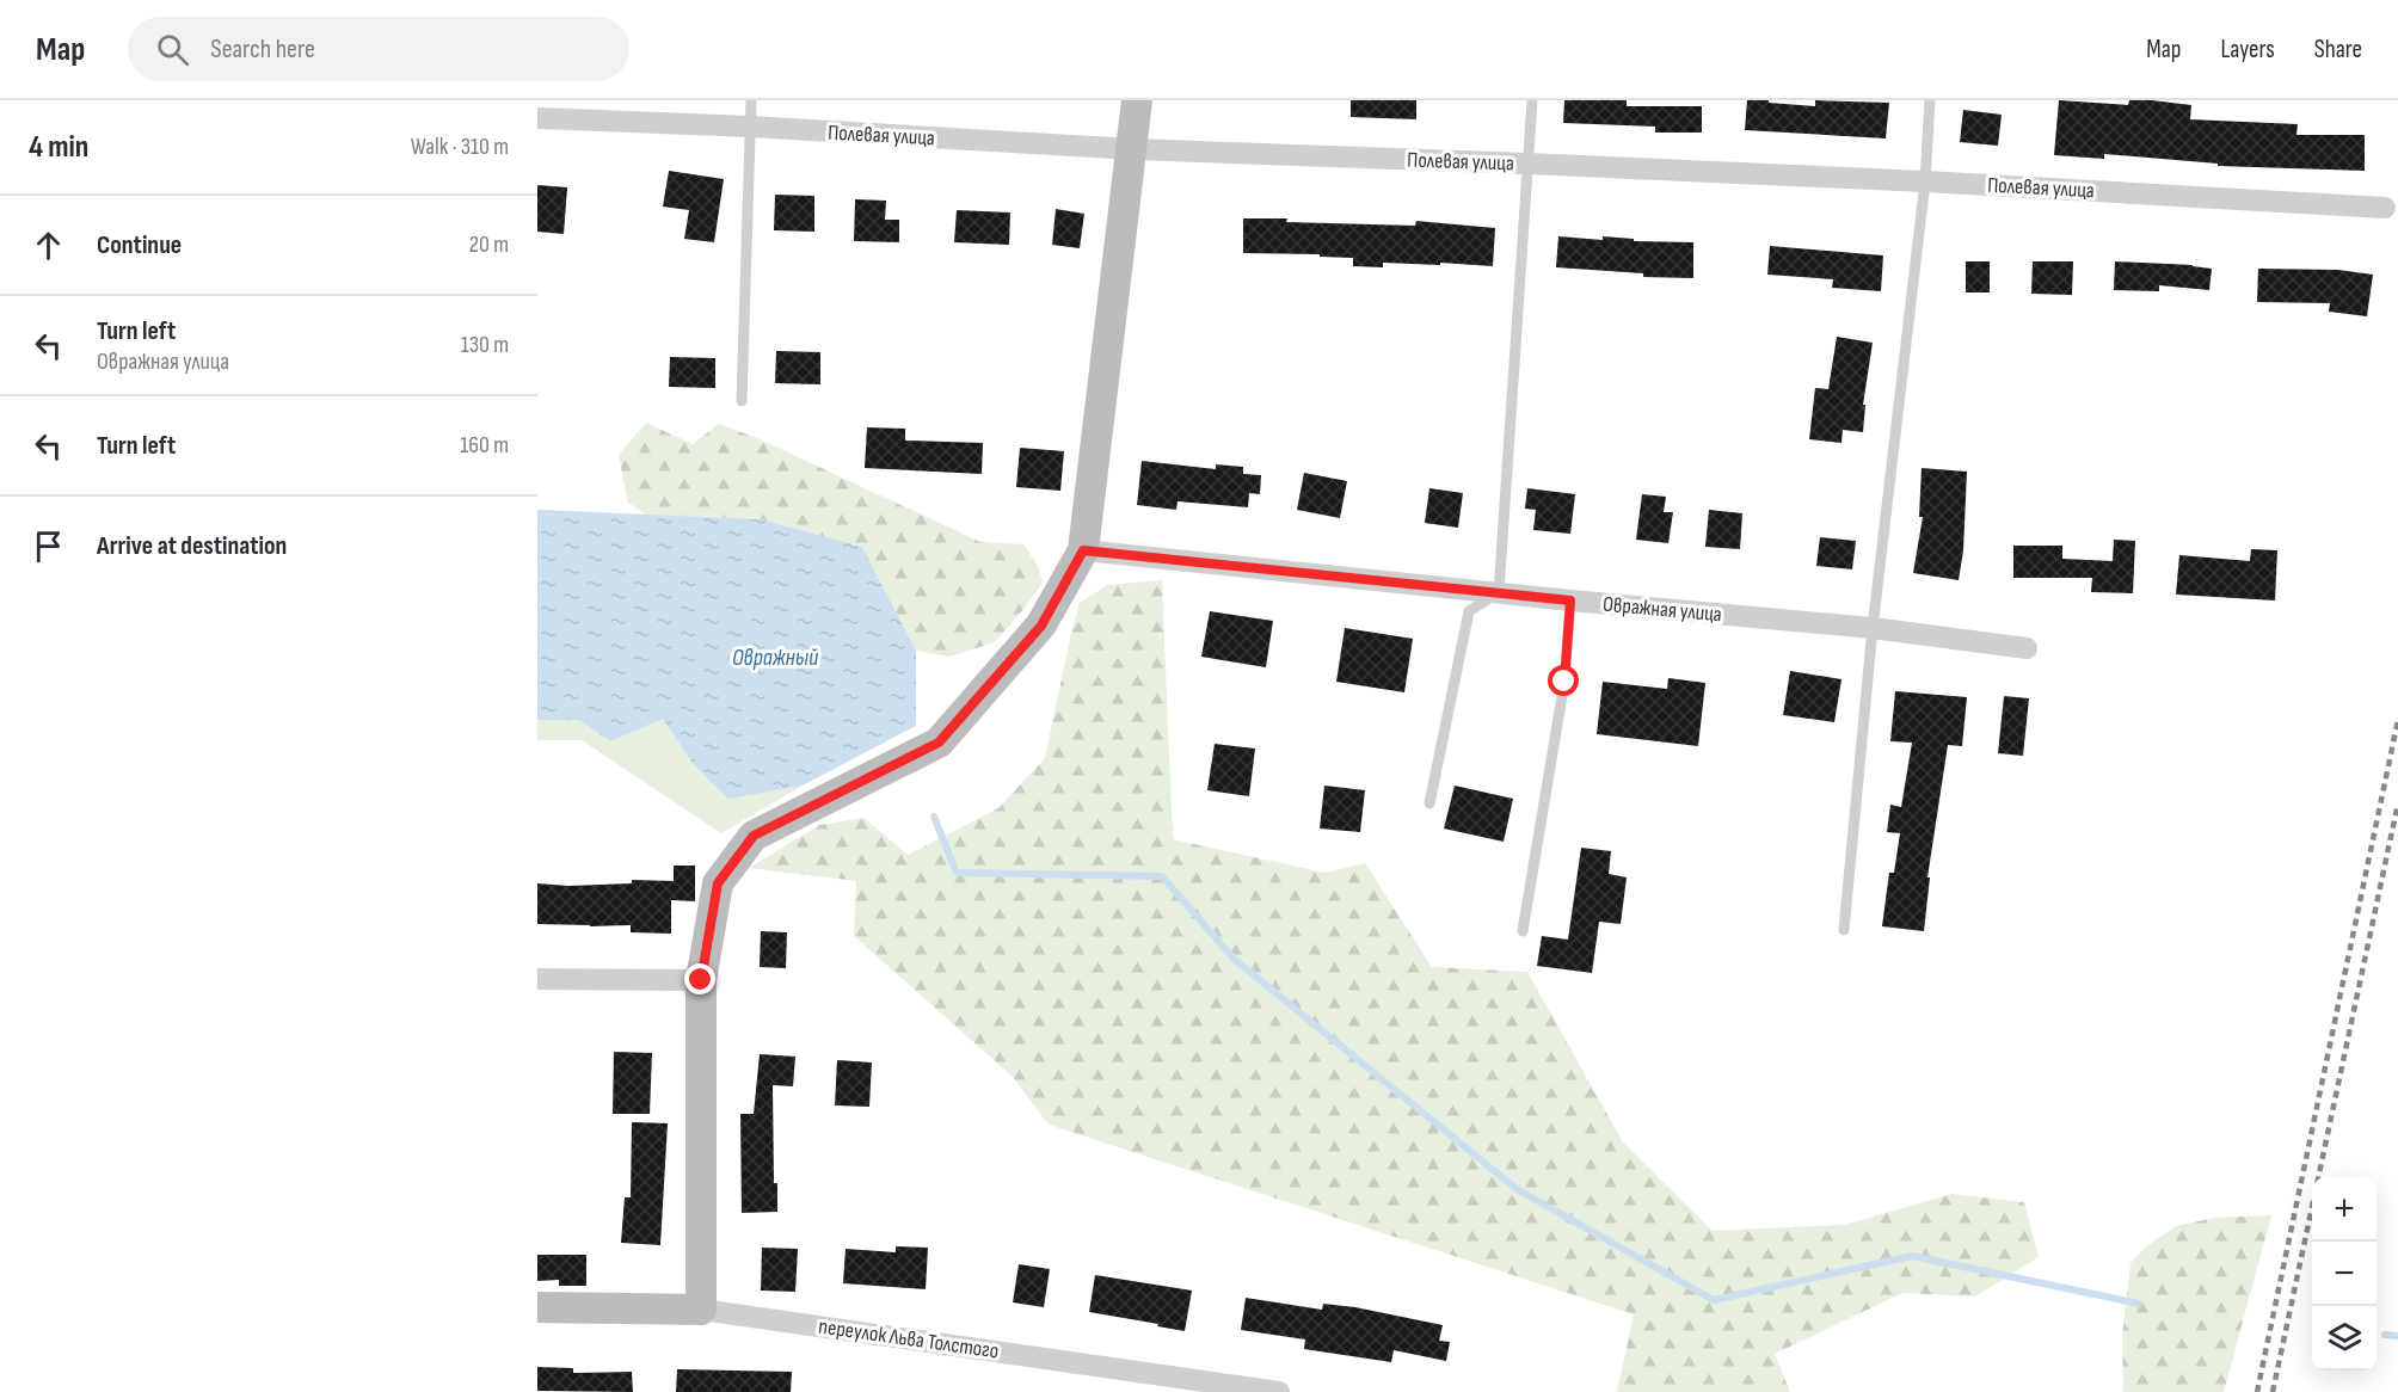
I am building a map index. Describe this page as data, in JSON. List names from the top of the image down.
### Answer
{
  "streets": {
    "street": ["Полевая улица", "Овражная улица", "переулок Льва Толстого"]
  },
  "water": ["Овражный"],
  "page": {
    "header": "Map",
    "search": "Search here",
    "nav": ["Map", "Layers", "Share"],
    "heading": ["4 min", "Walk · 310 m"],
    "list": [
      ["Continue", "20 m"],
      ["Turn left", "Овражная улица", "130 m"],
      ["Turn left", "160 m"],
      "Arrive at destination"
    ],
    "map_buttons": ["+", "−"]
  }
}
